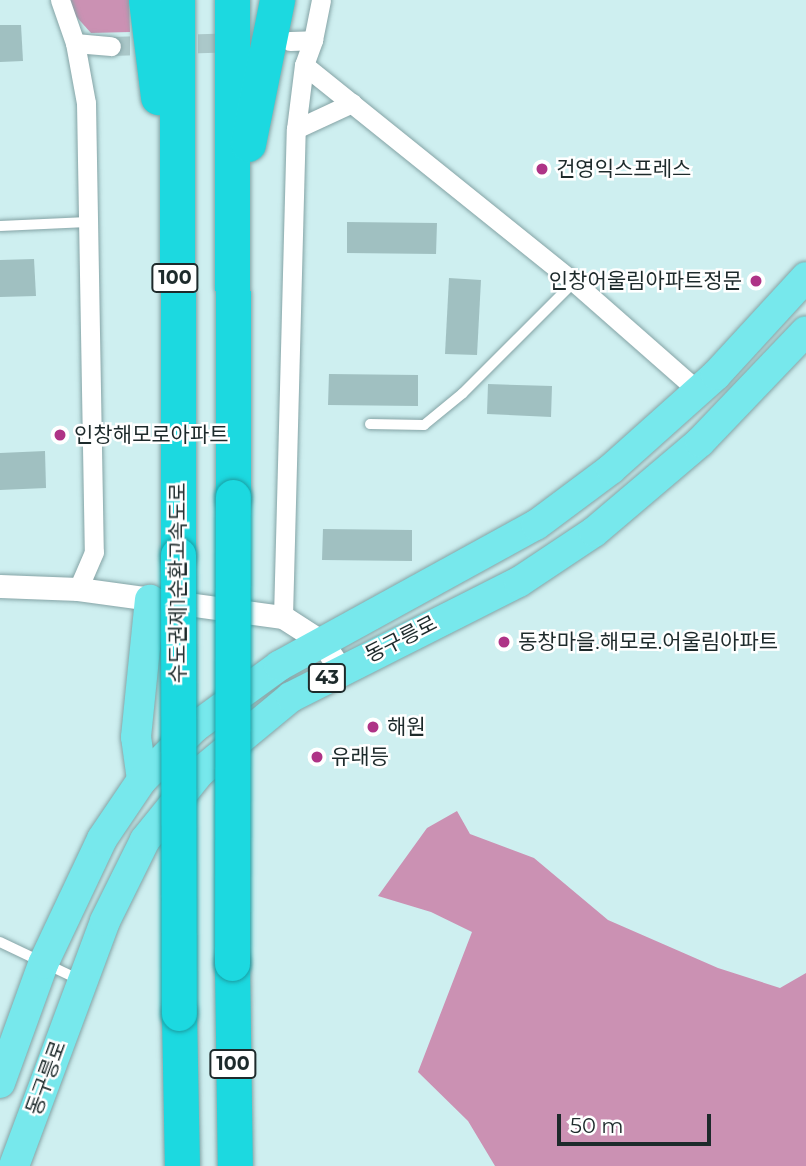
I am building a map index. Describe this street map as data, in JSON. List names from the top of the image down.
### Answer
{
  "streets": {
    "highway": ["100", "수도권제1순환고속도로"],
    "main road": ["동구릉로", "43"]
  },
  "places": [
    "건영익스프레스",
    "인창어울림아파트정문",
    "인창해모로아파트",
    "동창마을.해모로.어울림아파트",
    "해원",
    "유래등"
  ],
  "scale_bar": "50 m"
}
